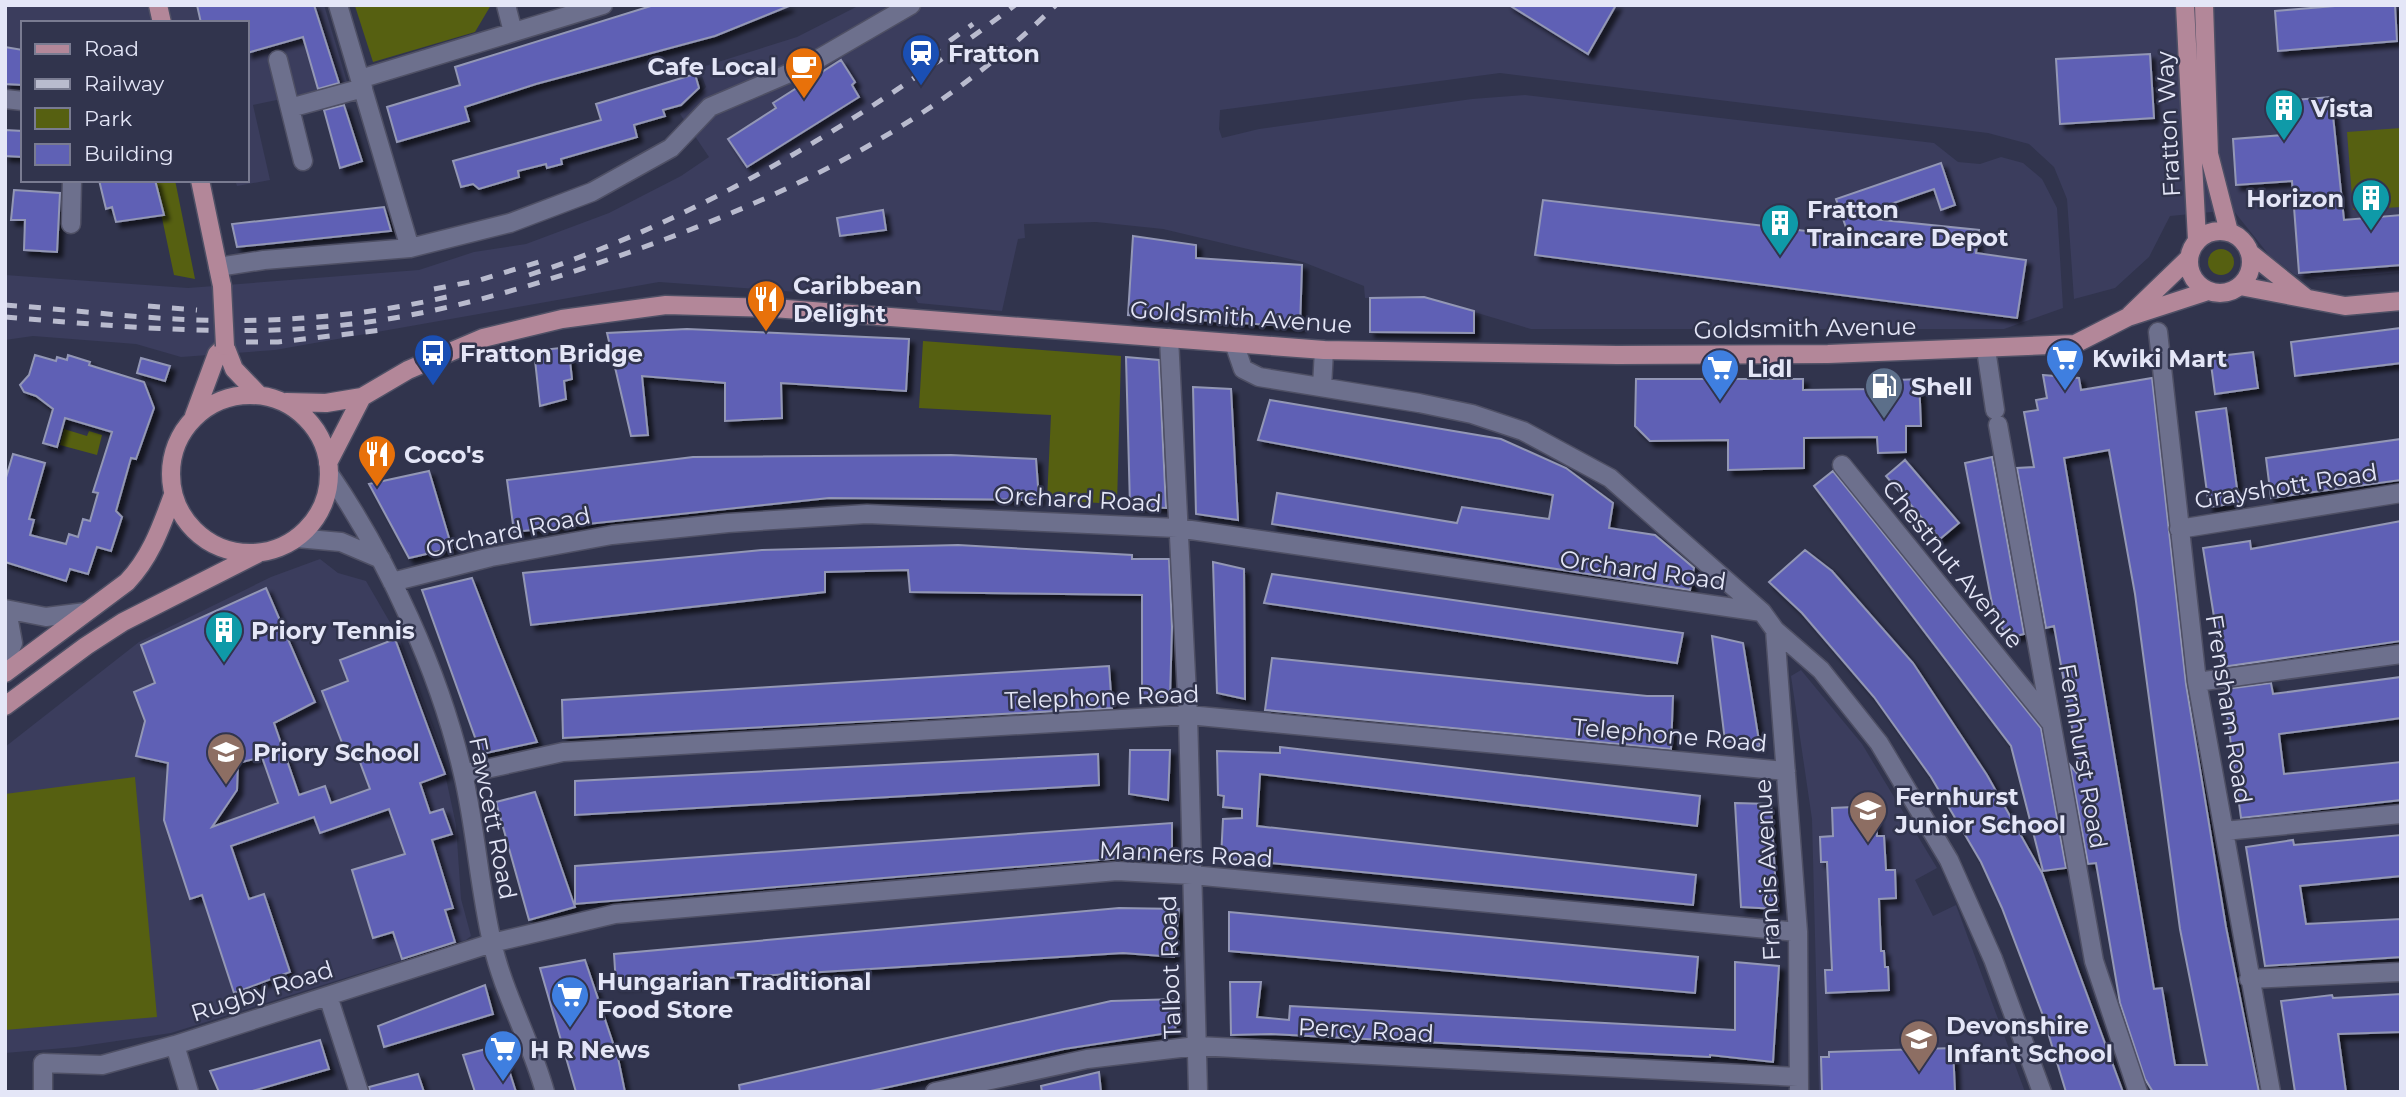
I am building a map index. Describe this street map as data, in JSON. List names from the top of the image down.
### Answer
{
  "streets": {
    "main road": ["Fratton Way", "Goldsmith Avenue"],
    "street": [
      "Grayshott Road",
      "Orchard Road",
      "Chestnut Avenue",
      "Telephone Road",
      "Frensham Road",
      "Fernhurst Road",
      "Fawcett Road",
      "Manners Road",
      "Francis Avenue",
      "Talbot Road",
      "Rugby Road",
      "Percy Road"
    ]
  },
  "crossings": [
    ["Fratton Way", "Goldsmith Avenue"],
    ["Goldsmith Avenue", "Fernhurst Road"],
    ["Goldsmith Avenue", "Fawcett Road"],
    ["Goldsmith Avenue", "Francis Avenue"],
    ["Goldsmith Avenue", "Talbot Road"],
    ["Grayshott Road", "Frensham Road"],
    ["Orchard Road", "Fawcett Road"],
    ["Orchard Road", "Francis Avenue"],
    ["Orchard Road", "Talbot Road"],
    ["Chestnut Avenue", "Fernhurst Road"],
    ["Telephone Road", "Fawcett Road"],
    ["Telephone Road", "Francis Avenue"],
    ["Telephone Road", "Talbot Road"],
    ["Fawcett Road", "Manners Road"],
    ["Fawcett Road", "Rugby Road"],
    ["Manners Road", "Francis Avenue"],
    ["Manners Road", "Talbot Road"],
    ["Manners Road", "Rugby Road"],
    ["Francis Avenue", "Percy Road"],
    ["Talbot Road", "Percy Road"]
  ],
  "places": {
    "station": ["Fratton"],
    "cafe": ["Cafe Local"],
    "building": [
      "Vista",
      "Horizon",
      "Fratton Traincare Depot",
      "Priory Tennis"
    ],
    "restaurant": ["Caribbean Delight", "Coco's"],
    "bus stop": ["Fratton Bridge"],
    "supermarket": [
      "Kwiki Mart",
      "Lidl",
      "Hungarian Traditional Food Store",
      "H R News"
    ],
    "fuel station": ["Shell"],
    "school or university": ["Priory School", "Fernhurst Junior School", "Devonshire Infant School"]
  },
  "legend": [
    "Road",
    "Railway",
    "Park",
    "Building"
  ]
}
